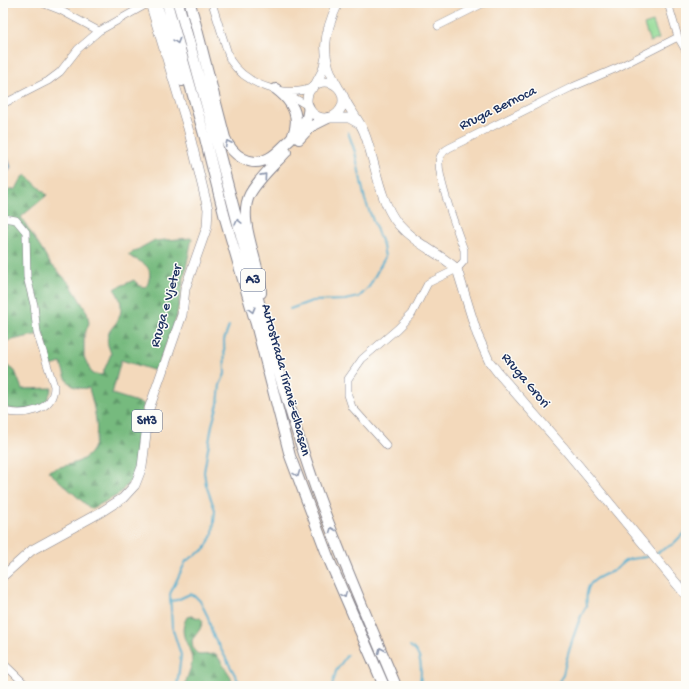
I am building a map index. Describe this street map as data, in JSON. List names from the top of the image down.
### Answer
{
  "streets": {
    "highway": ["A3", "Autostrada Tiranë-Elbasan"],
    "main road": ["Rruga e Vjeter", "Rruga Grori", "SH3"],
    "street": ["Rruga Bernoca"]
  },
  "crossings": [
    ["Rruga Bernoca", "Rruga Grori"]
  ]
}
